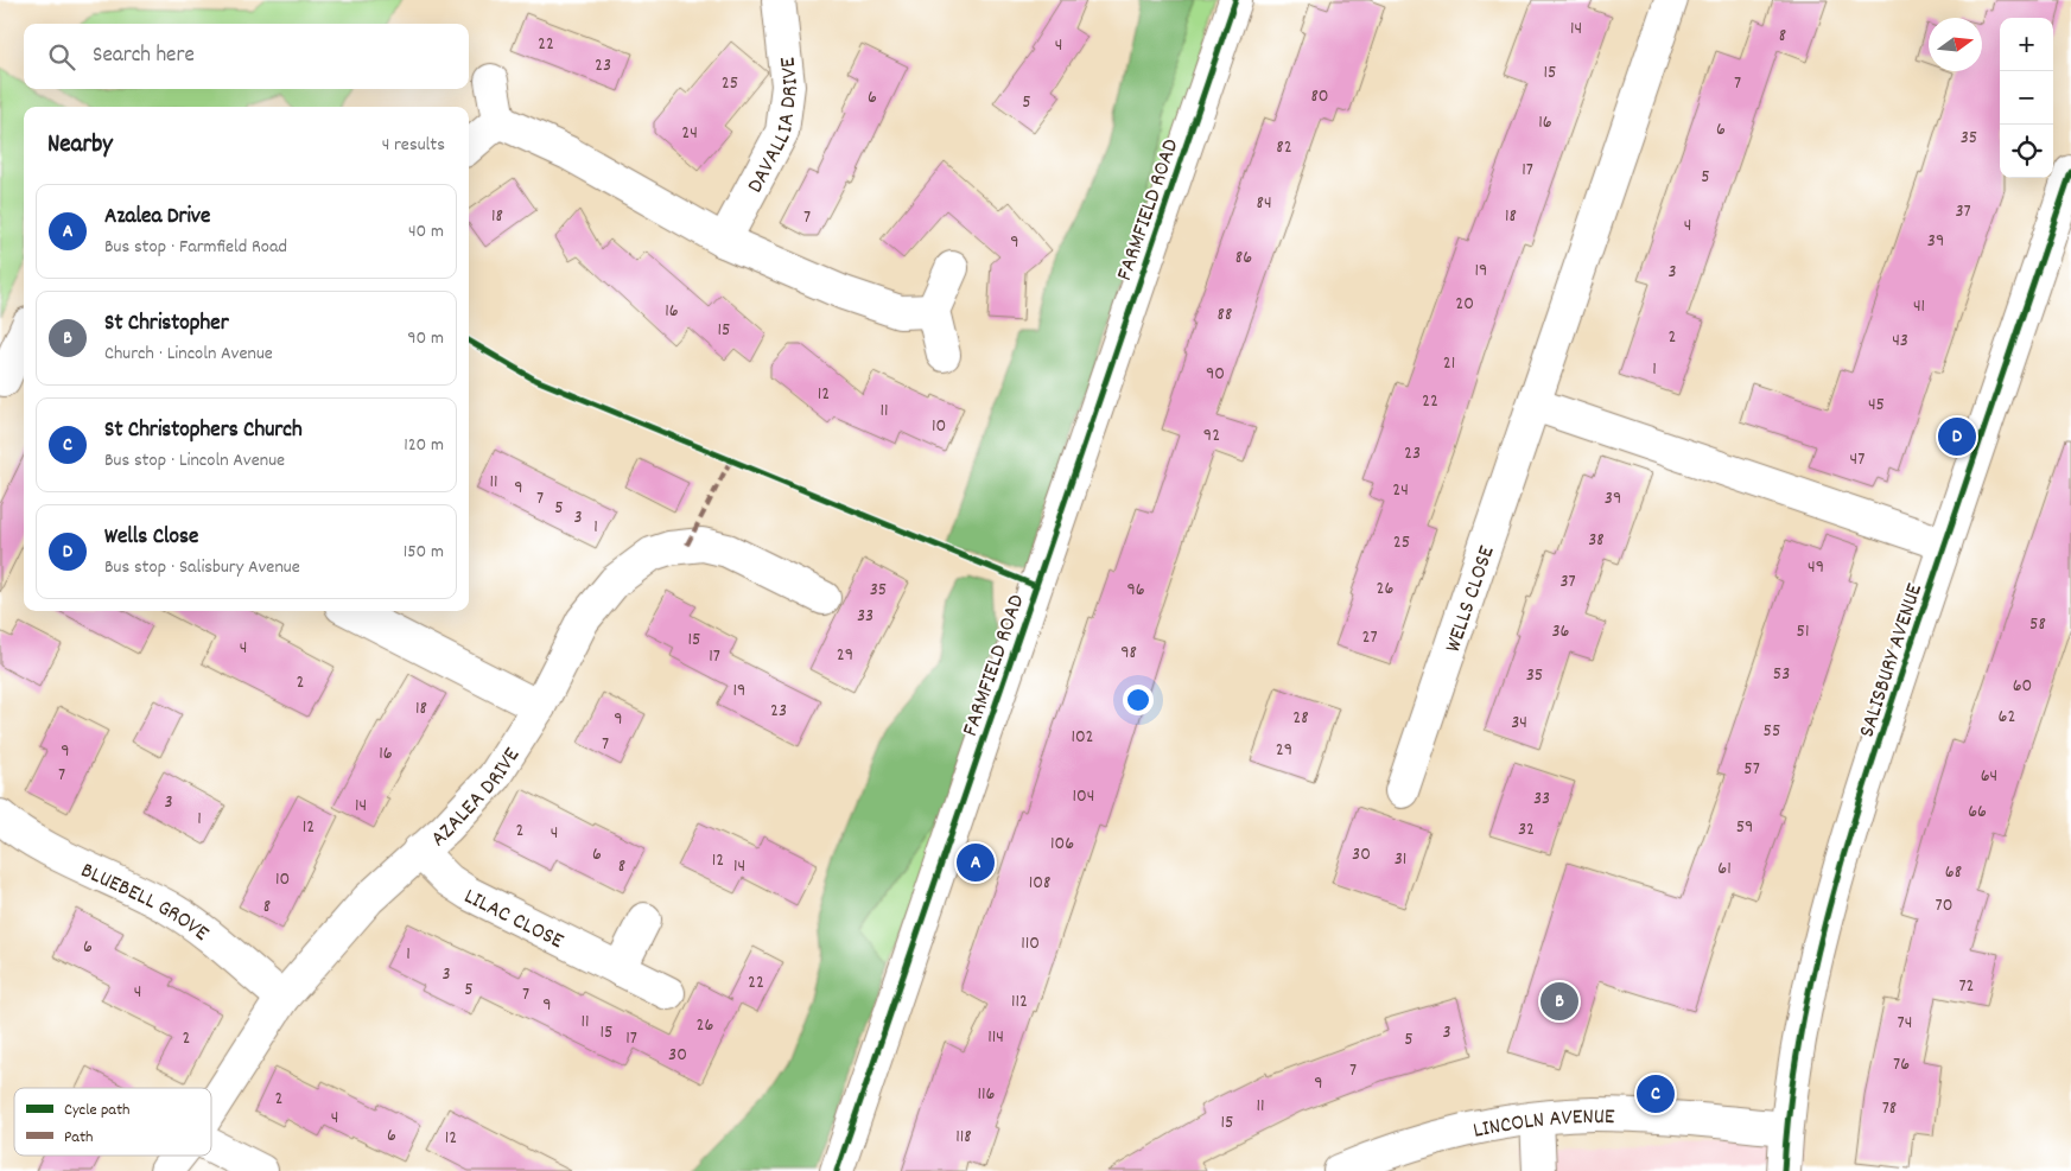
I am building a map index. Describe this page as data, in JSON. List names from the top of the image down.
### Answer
{
  "streets": {
    "street": [
      "DAVALLIA DRIVE",
      "FARMFIELD ROAD",
      "WELLS CLOSE",
      "SALISBURY AVENUE",
      "AZALEA DRIVE",
      "BLUEBELL GROVE",
      "LILAC CLOSE",
      "LINCOLN AVENUE"
    ]
  },
  "crossings": [
    ["SALISBURY AVENUE", "LINCOLN AVENUE"],
    ["AZALEA DRIVE", "BLUEBELL GROVE"],
    ["AZALEA DRIVE", "LILAC CLOSE"]
  ],
  "house_numbers": [
    "14",
    "8",
    "22",
    "4",
    "23",
    "15",
    "25",
    "7",
    "80",
    "6",
    "5",
    "16",
    "6",
    "24",
    "35",
    "82",
    "17",
    "5",
    "84",
    "37",
    "18",
    "18",
    "7",
    "4",
    "39",
    "9",
    "86",
    "19",
    "3",
    "20",
    "41",
    "16",
    "88",
    "15",
    "2",
    "43",
    "21",
    "1",
    "90",
    "12",
    "22",
    "45",
    "11",
    "10",
    "92",
    "23",
    "47",
    "11",
    "9",
    "24",
    "7",
    "39",
    "5",
    "3",
    "1",
    "38",
    "25",
    "49",
    "37",
    "26",
    "35",
    "96",
    "33",
    "58",
    "36",
    "51",
    "27",
    "15",
    "4",
    "98",
    "29",
    "17",
    "53",
    "35",
    "2",
    "60",
    "19",
    "18",
    "23",
    "62",
    "28",
    "9",
    "34",
    "55",
    "102",
    "7",
    "29",
    "9",
    "16",
    "57",
    "7",
    "64",
    "104",
    "33",
    "3",
    "14",
    "66",
    "1",
    "12",
    "59",
    "32",
    "2",
    "4",
    "106",
    "6",
    "30",
    "31",
    "12",
    "8",
    "14",
    "61",
    "68",
    "10",
    "108",
    "70",
    "8",
    "110",
    "6",
    "1",
    "3",
    "22",
    "72",
    "5",
    "4",
    "7",
    "112",
    "9",
    "11",
    "74",
    "26",
    "15",
    "3",
    "114",
    "2",
    "17",
    "5",
    "30",
    "76",
    "7",
    "9",
    "116",
    "2",
    "11",
    "78",
    "4",
    "15",
    "6",
    "118",
    "12"
  ],
  "legend": ["Cycle path", "Path"],
  "north": "right",
  "page": {
    "map_buttons": ["+", "−"],
    "search": "Search here",
    "heading": ["Nearby", "4 results"],
    "list": [
      {
        "mark": "A",
        "name": "Azalea Drive",
        "note": "Bus stop · Farmfield Road",
        "value": "40 m"
      },
      {
        "mark": "B",
        "name": "St Christopher",
        "note": "Church · Lincoln Avenue",
        "value": "90 m"
      },
      {
        "mark": "C",
        "name": "St Christophers Church",
        "note": "Bus stop · Lincoln Avenue",
        "value": "120 m"
      },
      {
        "mark": "D",
        "name": "Wells Close",
        "note": "Bus stop · Salisbury Avenue",
        "value": "150 m"
      }
    ],
    "pins": [
      "D",
      "A",
      "B",
      "C"
    ]
  }
}
